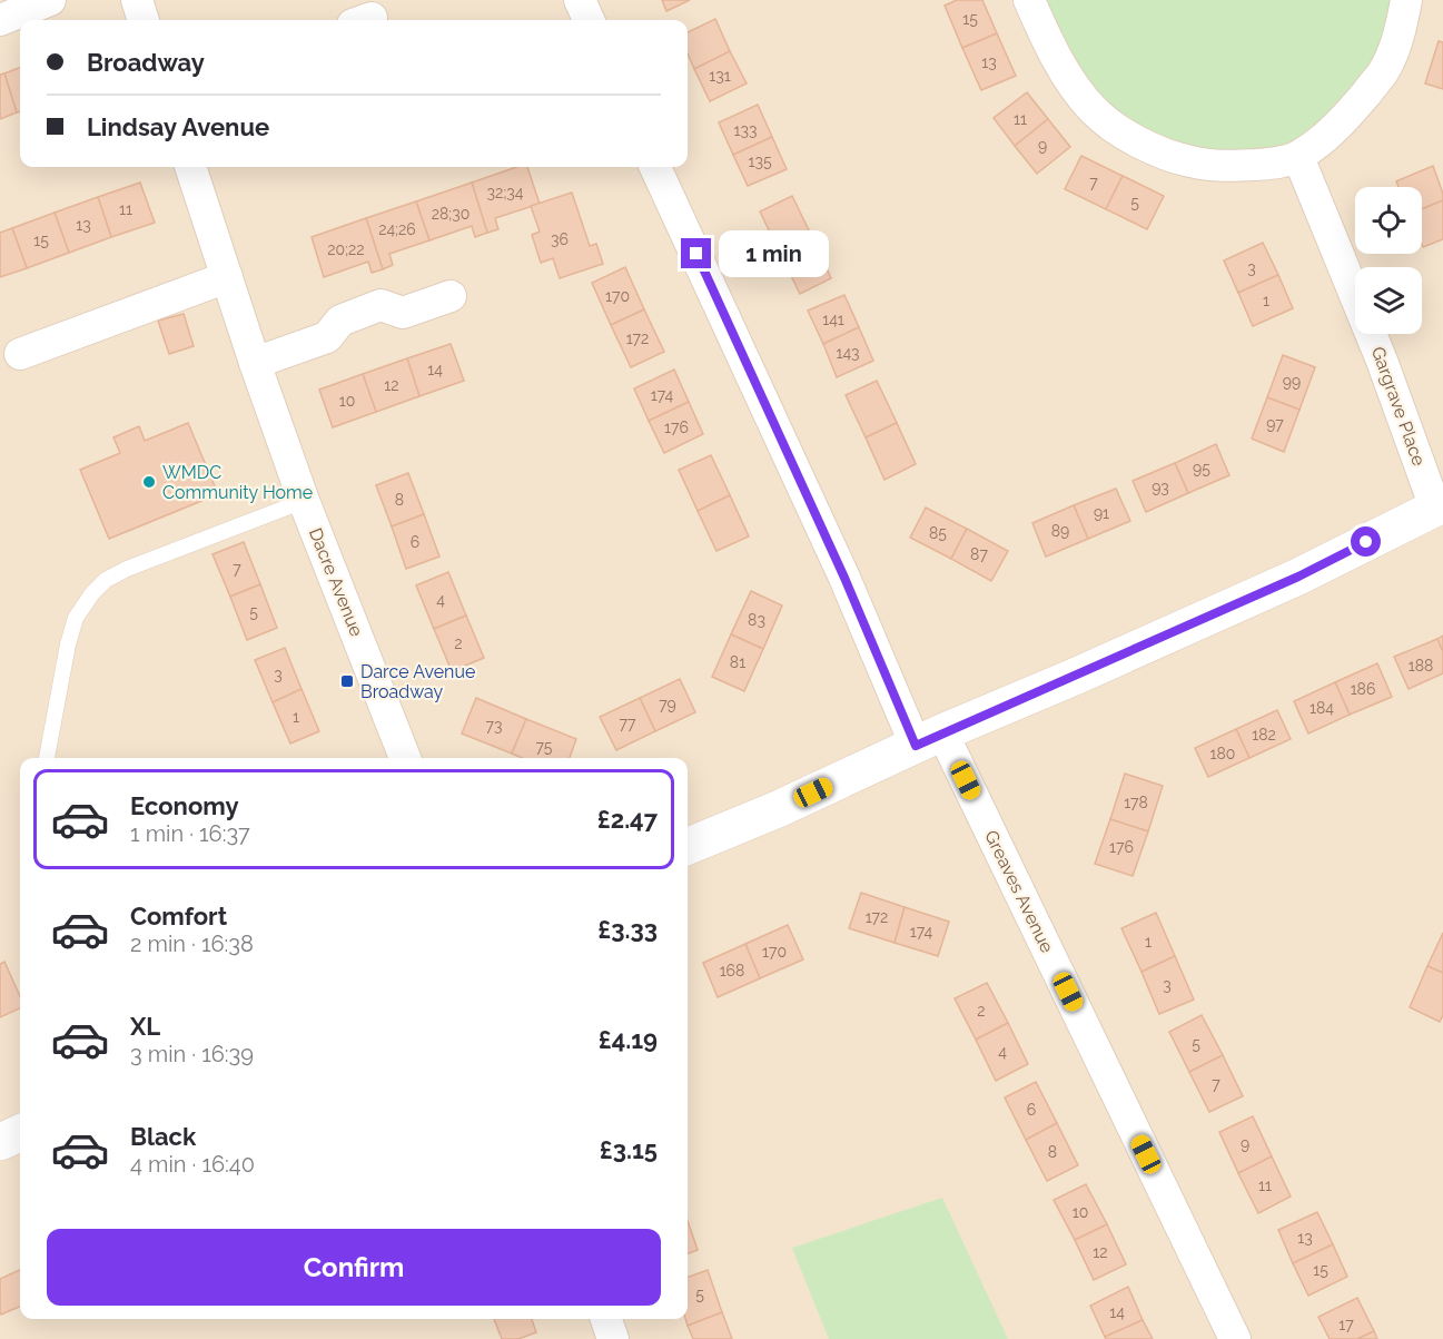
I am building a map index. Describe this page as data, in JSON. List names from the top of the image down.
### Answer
{
  "streets": {
    "street": ["Gargrave Place", "Dacre Avenue", "Greaves Avenue"]
  },
  "places": {
    "other": ["WMDC Community Home"],
    "transit": ["Darce Avenue Broadway"]
  },
  "house_numbers": [
    "15",
    "13",
    "131",
    "11",
    "133",
    "9",
    "135",
    "7",
    "32;34",
    "5",
    "11",
    "28;30",
    "13",
    "24;26",
    "36",
    "15",
    "20;22",
    "3",
    "170",
    "1",
    "141",
    "172",
    "143",
    "14",
    "99",
    "12",
    "174",
    "10",
    "97",
    "176",
    "95",
    "93",
    "8",
    "91",
    "89",
    "85",
    "6",
    "87",
    "7",
    "4",
    "5",
    "83",
    "2",
    "81",
    "188",
    "3",
    "186",
    "79",
    "184",
    "1",
    "77",
    "73",
    "182",
    "75",
    "180",
    "178",
    "176",
    "172",
    "174",
    "1",
    "170",
    "168",
    "3",
    "2",
    "5",
    "4",
    "7",
    "6",
    "9",
    "8",
    "11",
    "10",
    "13",
    "12",
    "15",
    "5",
    "14",
    "17"
  ],
  "page": {
    "banner": ["Broadway", "Lindsay Avenue"],
    "bubble": "1 min",
    "list": [
      {
        "name": "Economy",
        "note": "1 min · 16:37",
        "value": "£2.47"
      },
      {
        "name": "Comfort",
        "note": "2 min · 16:38",
        "value": "£3.33"
      },
      {
        "name": "XL",
        "note": "3 min · 16:39",
        "value": "£4.19"
      },
      {
        "name": "Black",
        "note": "4 min · 16:40",
        "value": "£3.15"
      }
    ],
    "buttons": "Confirm"
  }
}
